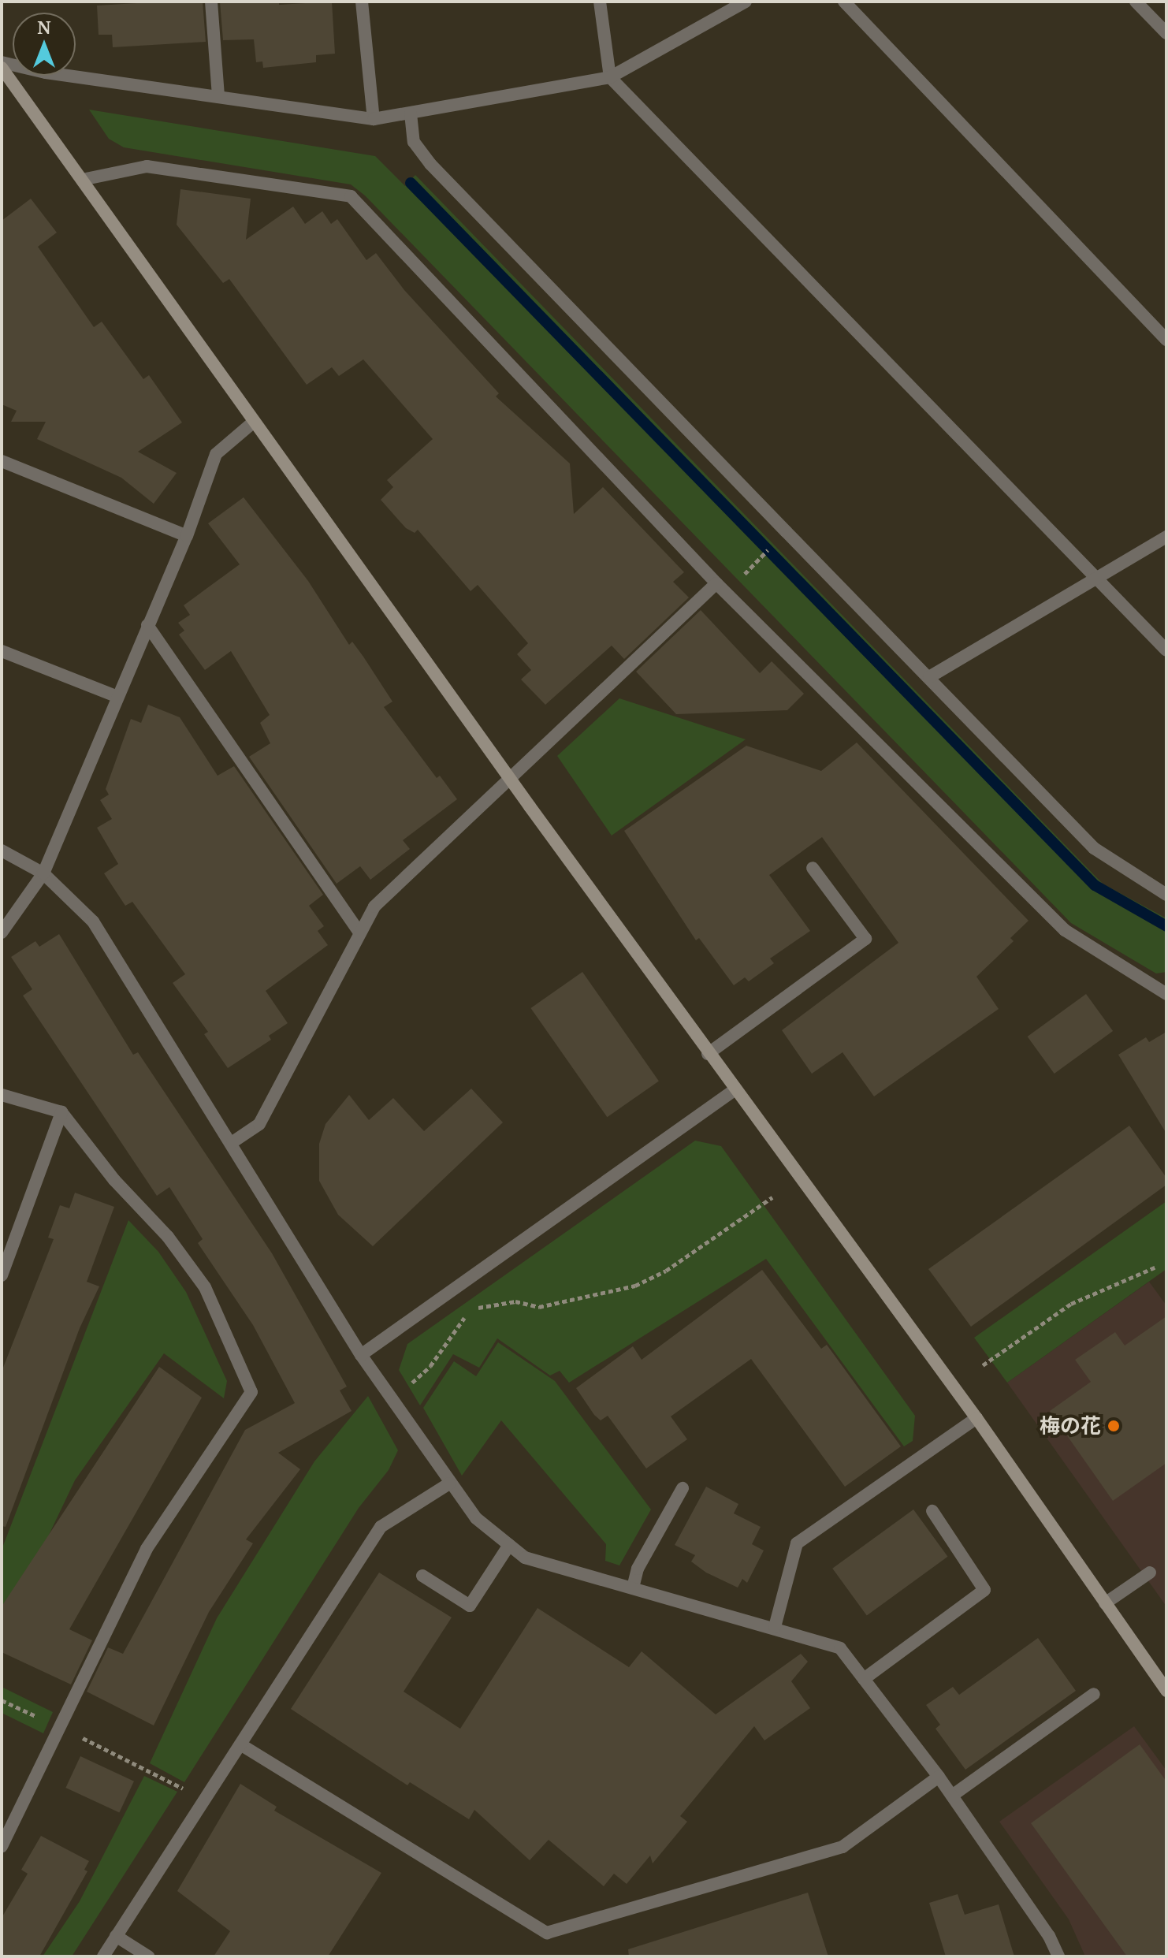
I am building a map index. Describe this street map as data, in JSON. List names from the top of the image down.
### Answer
{
  "places": ["梅の花"],
  "north": "top"
}
